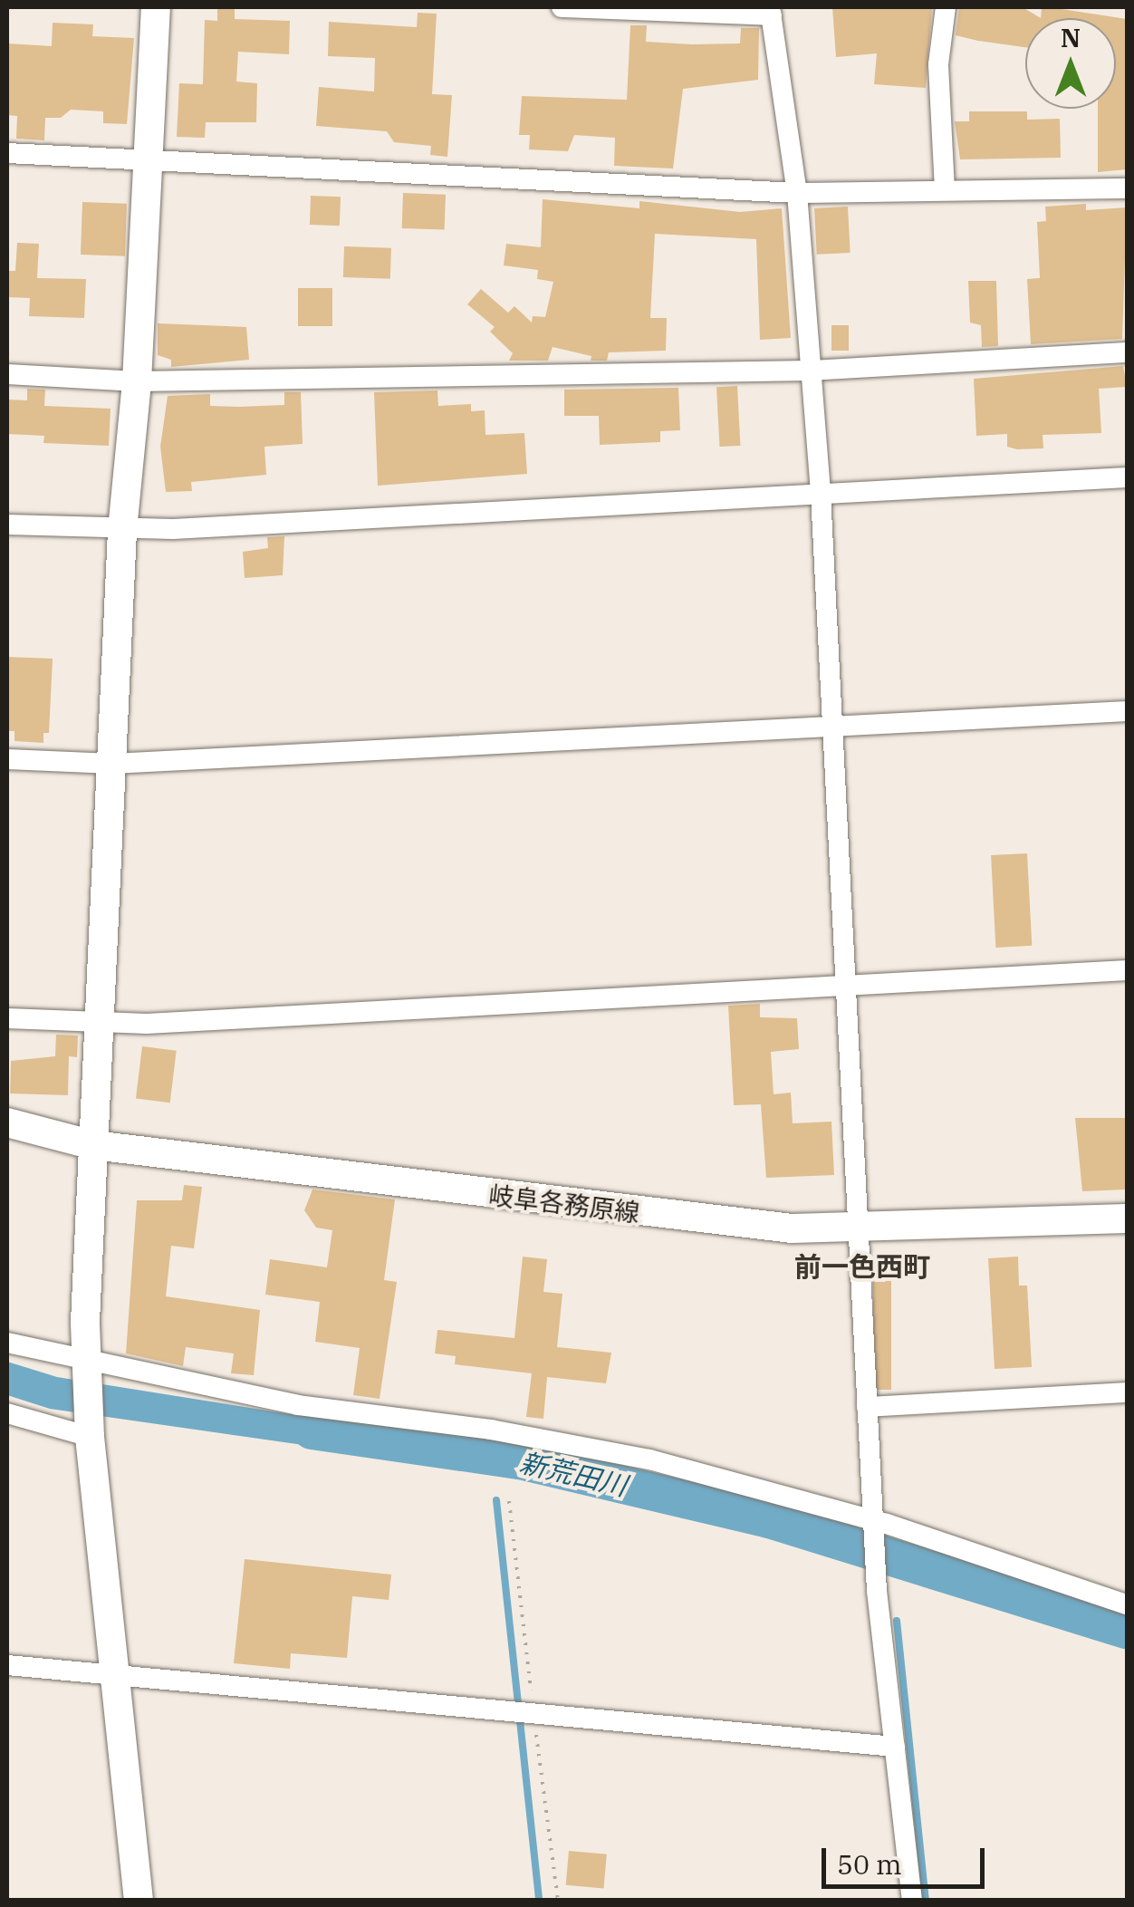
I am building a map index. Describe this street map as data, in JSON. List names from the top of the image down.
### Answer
{
  "streets": {
    "street": ["岐阜各務原線"]
  },
  "districts": ["前一色西町"],
  "water": ["新荒田川"],
  "scale_bar": "50 m",
  "north": "top"
}
